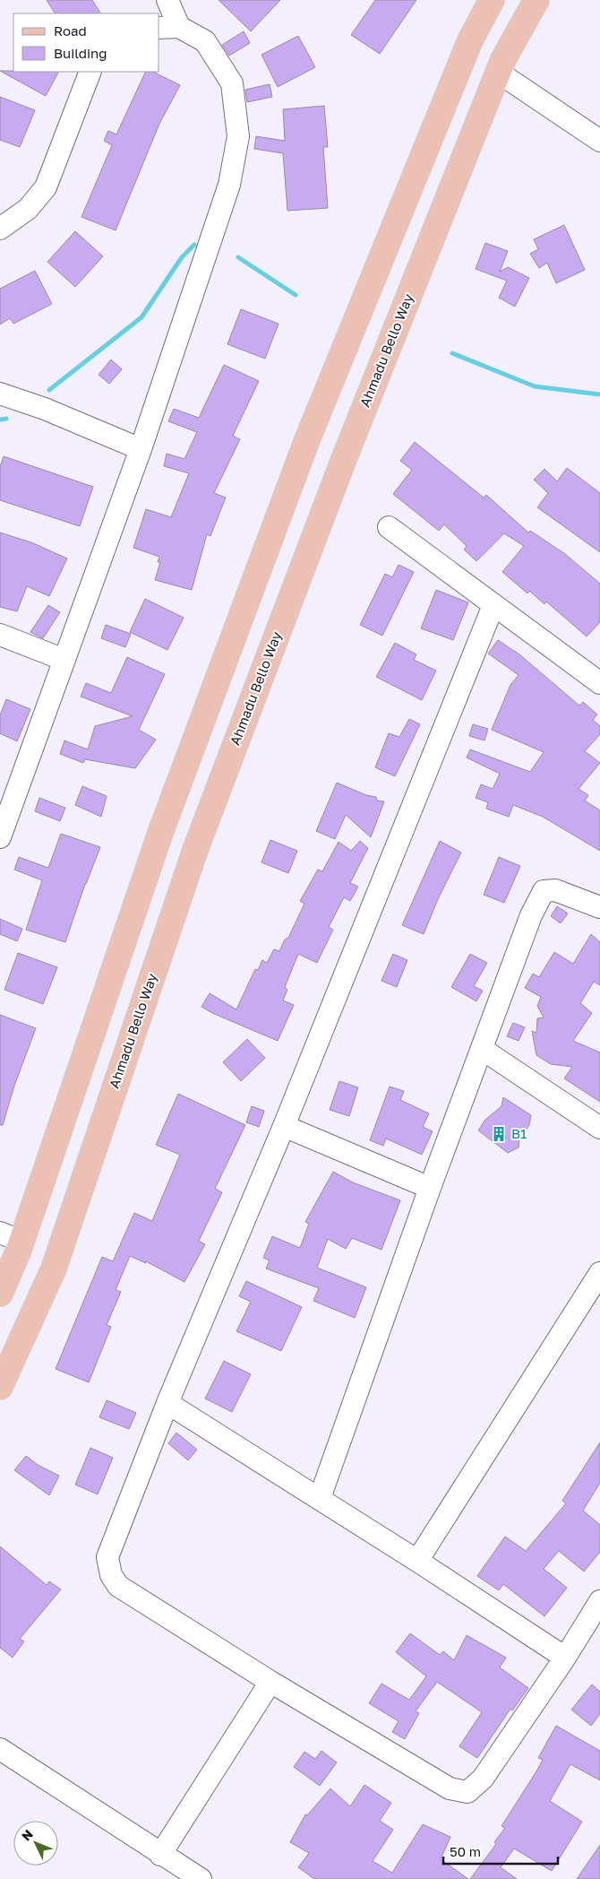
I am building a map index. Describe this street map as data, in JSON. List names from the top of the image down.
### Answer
{
  "streets": {
    "main road": ["Ahmadu Bello Way"]
  },
  "places": {
    "building": ["B1"]
  },
  "legend": ["Road", "Building"],
  "scale_bar": "50 m",
  "north": "top left"
}
